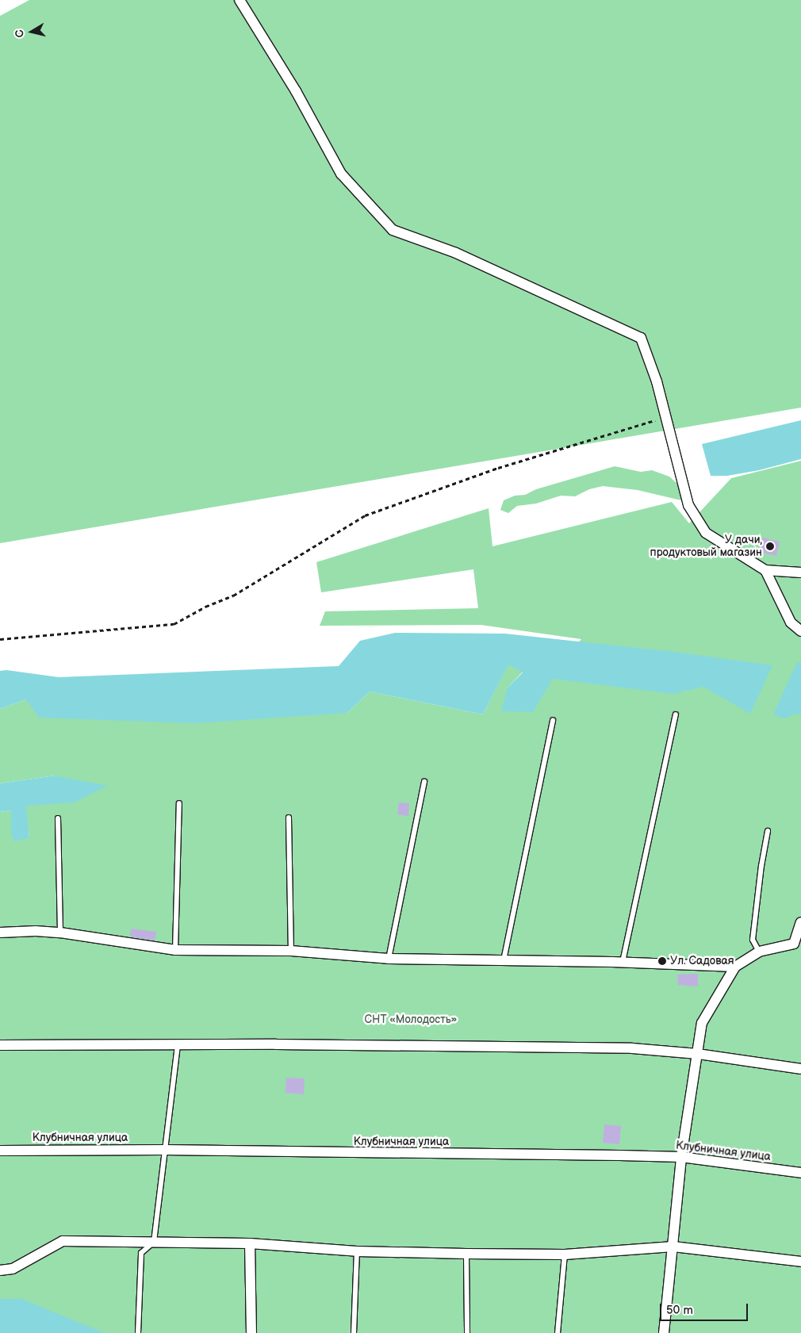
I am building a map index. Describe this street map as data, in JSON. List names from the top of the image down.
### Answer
{
  "streets": {
    "street": ["Клубничная улица"]
  },
  "parks": ["СНТ «Молодость»"],
  "places": ["У дачи, продуктовый магазин", "Ул. Садовая"],
  "scale_bar": "50 m",
  "north": "left"
}
